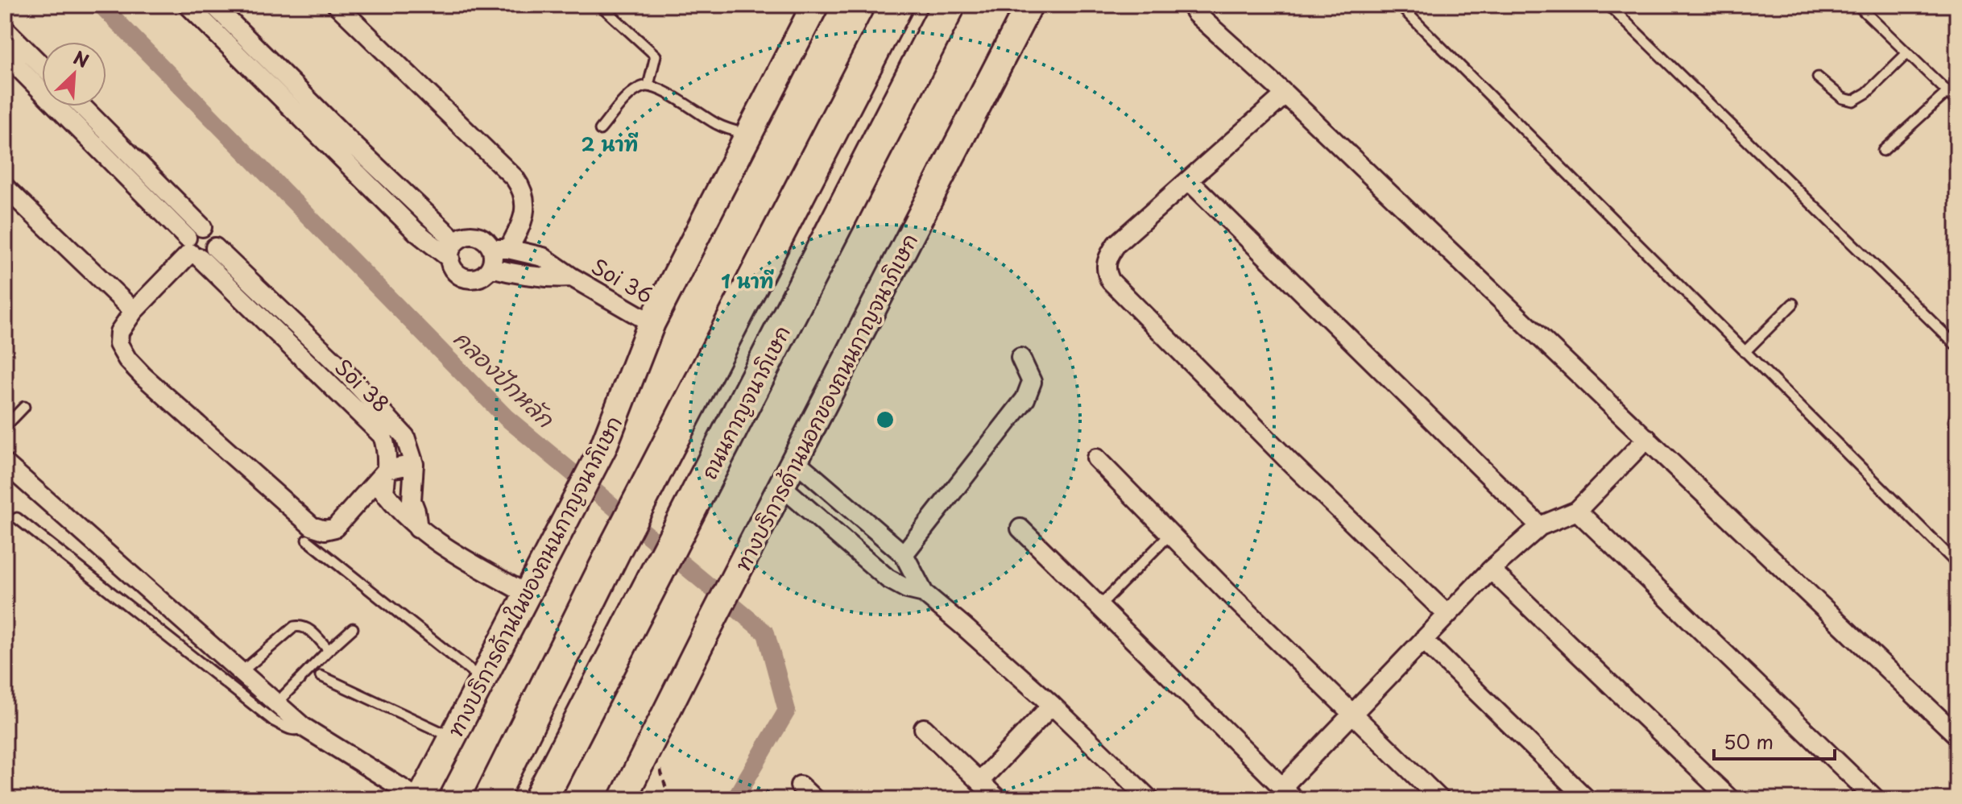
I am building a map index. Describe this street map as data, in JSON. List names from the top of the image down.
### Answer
{
  "streets": {
    "highway": ["ถนนกาญจนาภิเษก"],
    "main road": ["ทางบริการด้านนอกของถนนกาญจนาภิเษก", "ทางบริการด้านในของถนนกาญจนาภิเษก"],
    "street": ["Soi 36", "Soi 38"]
  },
  "crossings": [
    ["Soi 36", "ทางบริการด้านในของถนนกาญจนาภิเษก"],
    ["Soi 38", "ทางบริการด้านในของถนนกาญจนาภิเษก"]
  ],
  "water": ["คลองปักหลัก"],
  "scale_bar": "50 m",
  "north": "top right",
  "rings": ["2 นาที", "1 นาที"]
}
